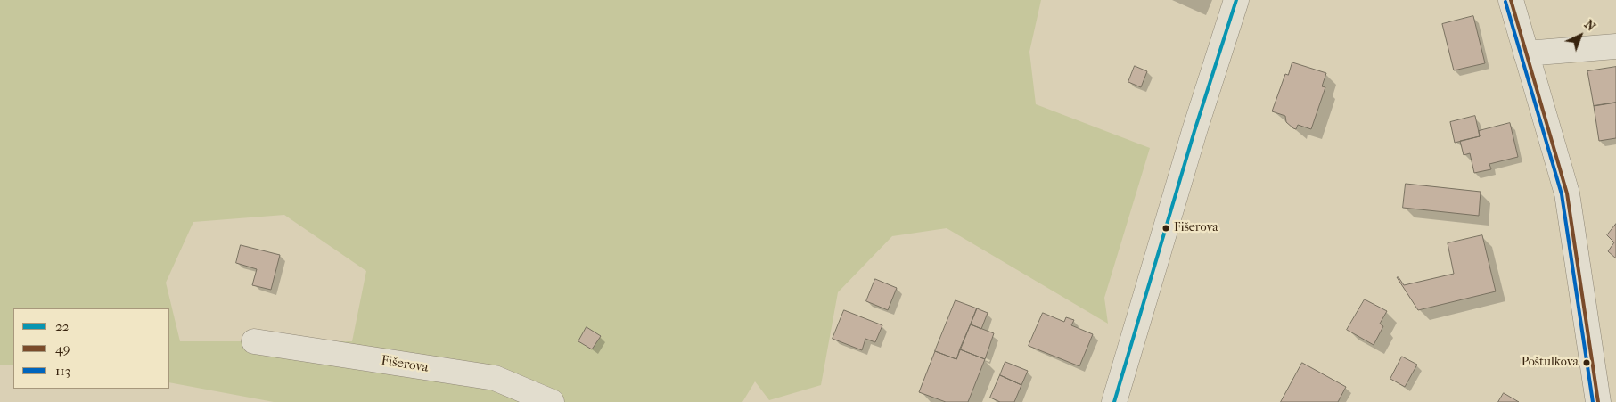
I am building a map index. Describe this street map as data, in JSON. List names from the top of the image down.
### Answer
{
  "streets": {
    "street": ["Fišerova"]
  },
  "places": ["Fišerova", "Poštulkova"],
  "lines": ["transit line 22", "transit line 49", "transit line 113"],
  "legend": ["22", "49", "113"],
  "north": "top right"
}
